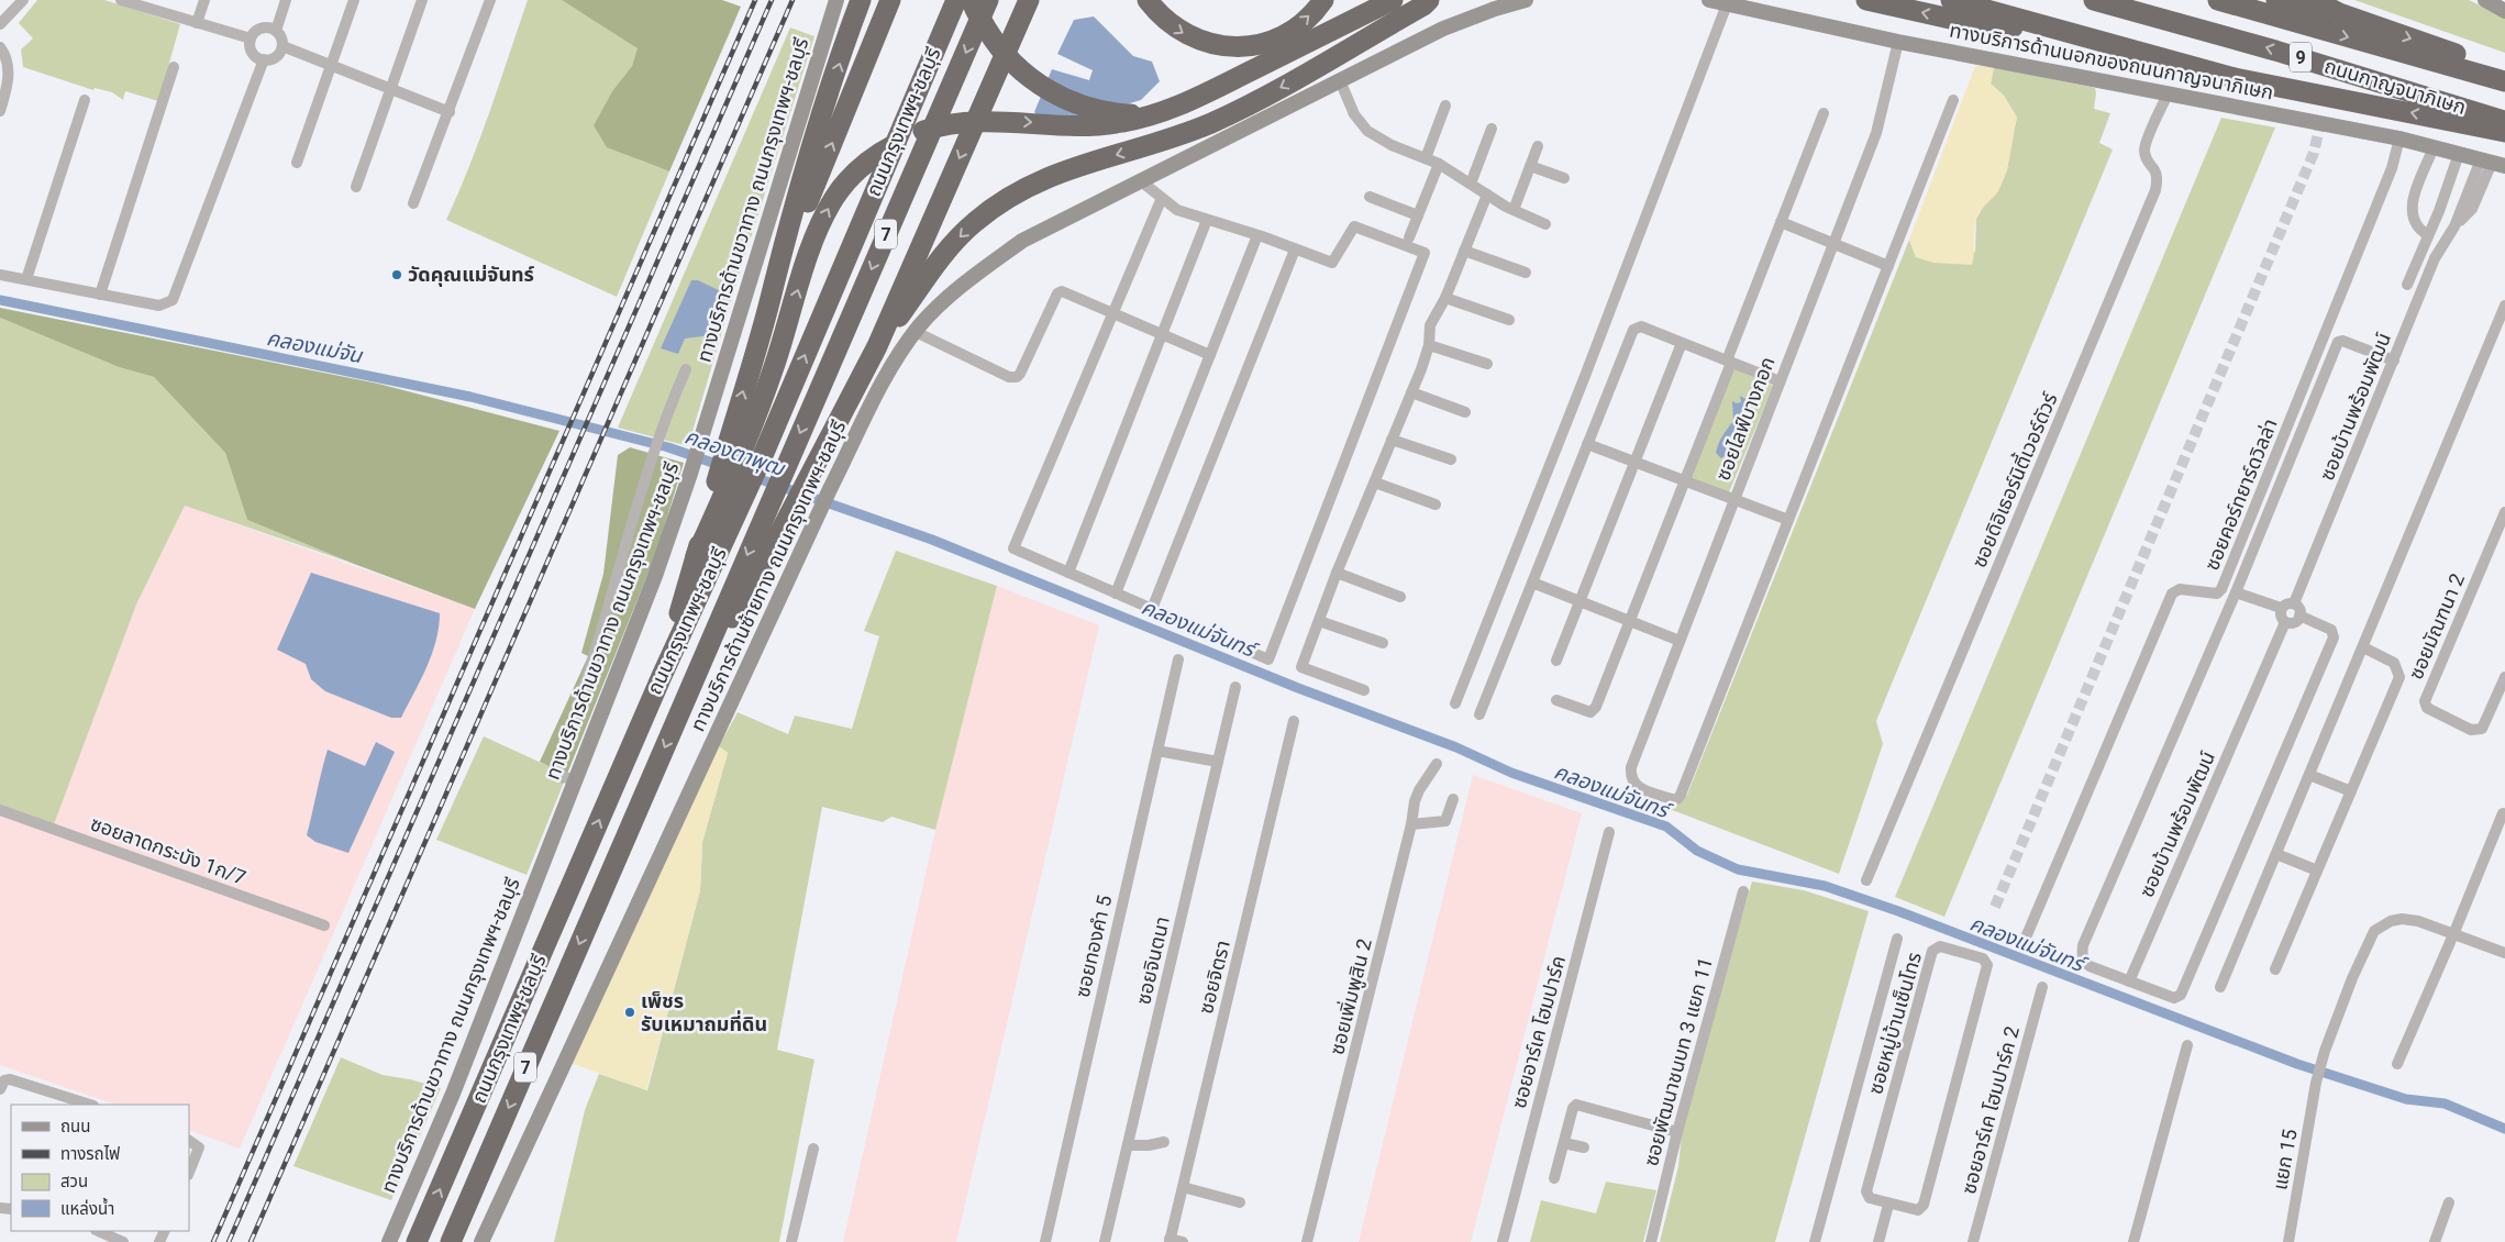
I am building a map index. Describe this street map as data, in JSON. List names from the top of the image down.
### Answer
{
  "streets": {
    "highway": [
      "9",
      "ถนนกาญจนาภิเษก",
      "ถนนกรุงเทพฯ-ชลบุรี",
      "7"
    ],
    "main road": ["ทางบริการด้านนอกของถนนกาญจนาภิเษก", "ทางบริการด้านขวาทาง ถนนกรุงเทพฯ-ชลบุรี", "ทางบริการด้านซ้ายทาง ถนนกรุงเทพฯ-ชลบุรี"],
    "street": [
      "ซอยบ้านพร้อมพัฒน์",
      "ซอยไลฟ์บางกอก",
      "ซอยดิอิเธอร์นิตี้เวอร์ดัวร์",
      "ซอยคอร์ทยาร์ดวิลล่า",
      "ซอยมัณฑนา 2",
      "ซอยลาดกระบัง 1ก/7",
      "ซอยทองคำ 5",
      "ซอยจินตนา",
      "ซอยจิตรา",
      "ซอยเพิ่มพูสิน 2",
      "ซอยหมู่บ้านเซ็นโทร",
      "ซอยอาร์เค โฮมปาร์ค",
      "ซอยพัฒนาชนบท 3 แยก 11",
      "ซอยอาร์เค โฮมปาร์ค 2",
      "แยก 15"
    ]
  },
  "crossings": [
    ["ทางบริการด้านนอกของถนนกาญจนาภิเษก", "ซอยบ้านพร้อมพัฒน์"],
    ["ทางบริการด้านนอกของถนนกาญจนาภิเษก", "ซอยไลฟ์บางกอก"],
    ["ทางบริการด้านนอกของถนนกาญจนาภิเษก", "ซอยดิอิเธอร์นิตี้เวอร์ดัวร์"],
    ["ทางบริการด้านนอกของถนนกาญจนาภิเษก", "ซอยคอร์ทยาร์ดวิลล่า"]
  ],
  "water": ["คลองแม่จัน", "คลองตาพุฒ", "คลองแม่จันทร์"],
  "places": ["วัดคุณแม่จันทร์", "เพ็ชร รับเหมาถมที่ดิน"],
  "legend": [
    "ถนน",
    "ทางรถไฟ",
    "สวน",
    "แหล่งน้ำ"
  ]
}
